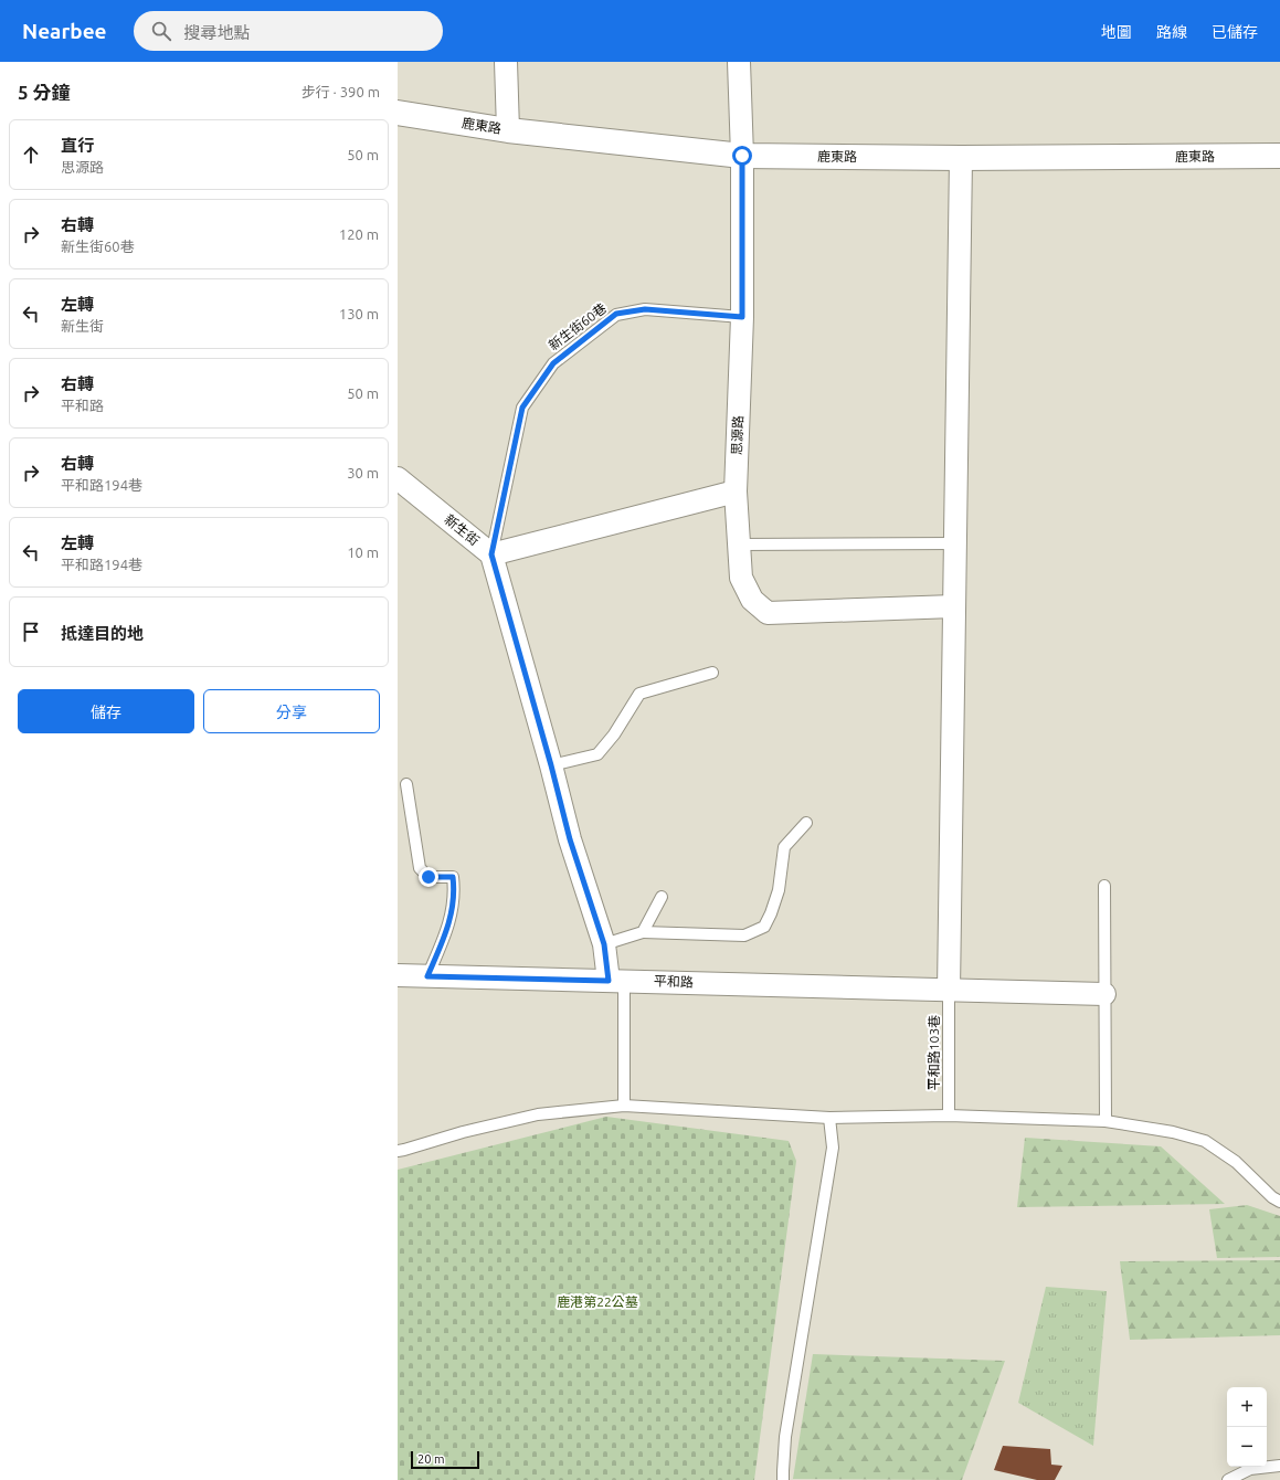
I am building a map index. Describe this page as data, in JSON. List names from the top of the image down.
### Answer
{
  "streets": {
    "street": [
      "鹿東路",
      "思源路",
      "新生街",
      "平和路"
    ],
    "lane": ["新生街60巷", "平和路103巷"]
  },
  "crossings": [
    ["鹿東路", "思源路"],
    ["新生街60巷", "思源路"],
    ["新生街60巷", "新生街"],
    ["新生街", "平和路"],
    ["平和路", "平和路103巷"]
  ],
  "parks": ["鹿港第22公墓"],
  "scale_bar": "20 m",
  "page": {
    "header": "Nearbee",
    "search": "搜尋地點",
    "nav": ["地圖", "路線", "已儲存"],
    "heading": ["5 分鐘", "步行 · 390 m"],
    "list": [
      ["直行", "思源路", "50 m"],
      ["右轉", "新生街60巷", "120 m"],
      ["左轉", "新生街", "130 m"],
      ["右轉", "平和路", "50 m"],
      ["右轉", "平和路194巷", "30 m"],
      ["左轉", "平和路194巷", "10 m"],
      "抵達目的地"
    ],
    "buttons": ["儲存", "分享"],
    "map_buttons": ["+", "−"],
    "scale": "20 m"
  }
}
